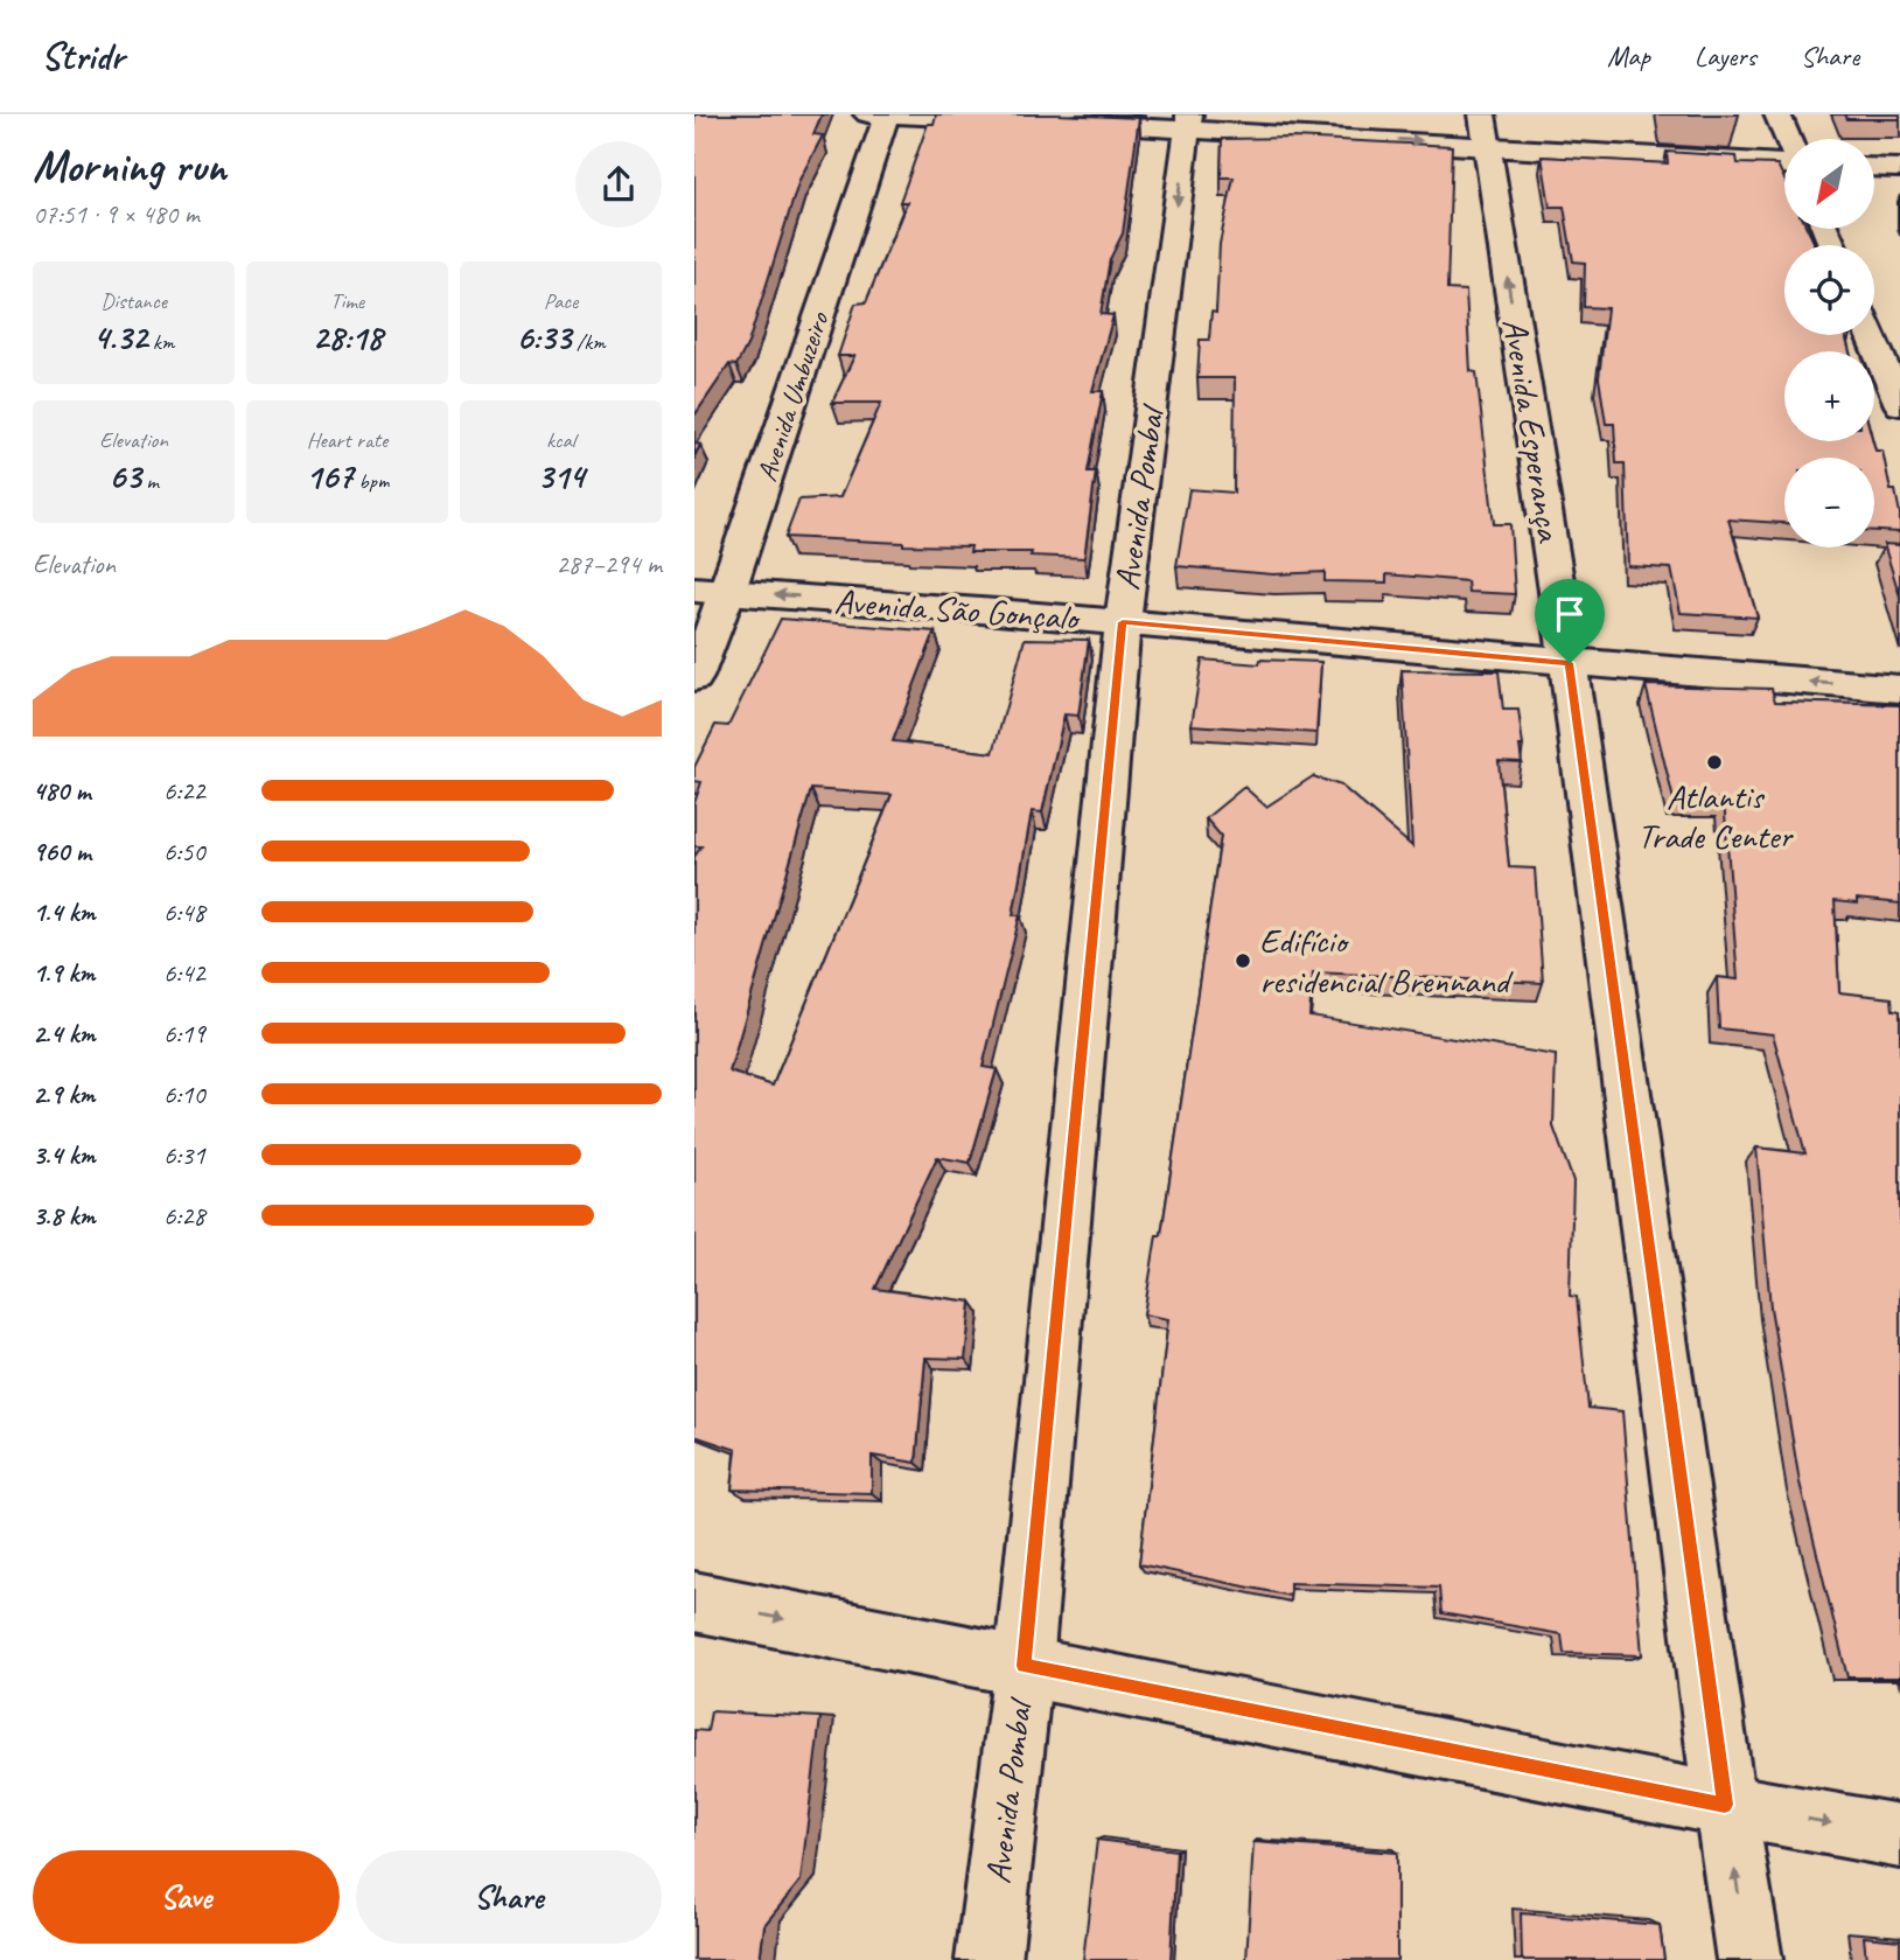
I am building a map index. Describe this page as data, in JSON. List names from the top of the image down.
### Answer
{
  "streets": {
    "street": [
      "Avenida Umbuzeiro",
      "Avenida Esperança",
      "Avenida Pombal",
      "Avenida São Gonçalo"
    ]
  },
  "crossings": [
    ["Avenida Umbuzeiro", "Avenida São Gonçalo"],
    ["Avenida Esperança", "Avenida São Gonçalo"],
    ["Avenida Pombal", "Avenida São Gonçalo"]
  ],
  "one_way": ["Avenida Esperança", "Avenida São Gonçalo"],
  "places": ["Atlantis Trade Center", "Edifício residencial Brennand"],
  "north": "bottom left",
  "page": {
    "header": "Stridr",
    "nav": ["Map", "Layers", "Share"],
    "heading": ["Morning run", "07:51 · 9 × 480 m"],
    "map_buttons": ["+", "−"],
    "stats": [
      ["Distance", "4.32 km"],
      ["Time", "28:18"],
      ["Pace", "6:33 /km"],
      ["Elevation", "63 m"],
      ["Heart rate", "167 bpm"],
      ["kcal", "314"]
    ],
    "chart": ["Elevation", "287–294 m"],
    "list": [
      {
        "name": "480 m",
        "note": "6:22"
      },
      {
        "name": "960 m",
        "note": "6:50"
      },
      {
        "name": "1.4 km",
        "note": "6:48"
      },
      {
        "name": "1.9 km",
        "note": "6:42"
      },
      {
        "name": "2.4 km",
        "note": "6:19"
      },
      {
        "name": "2.9 km",
        "note": "6:10"
      },
      {
        "name": "3.4 km",
        "note": "6:31"
      },
      {
        "name": "3.8 km",
        "note": "6:28"
      }
    ],
    "buttons": ["Save", "Share"]
  }
}
